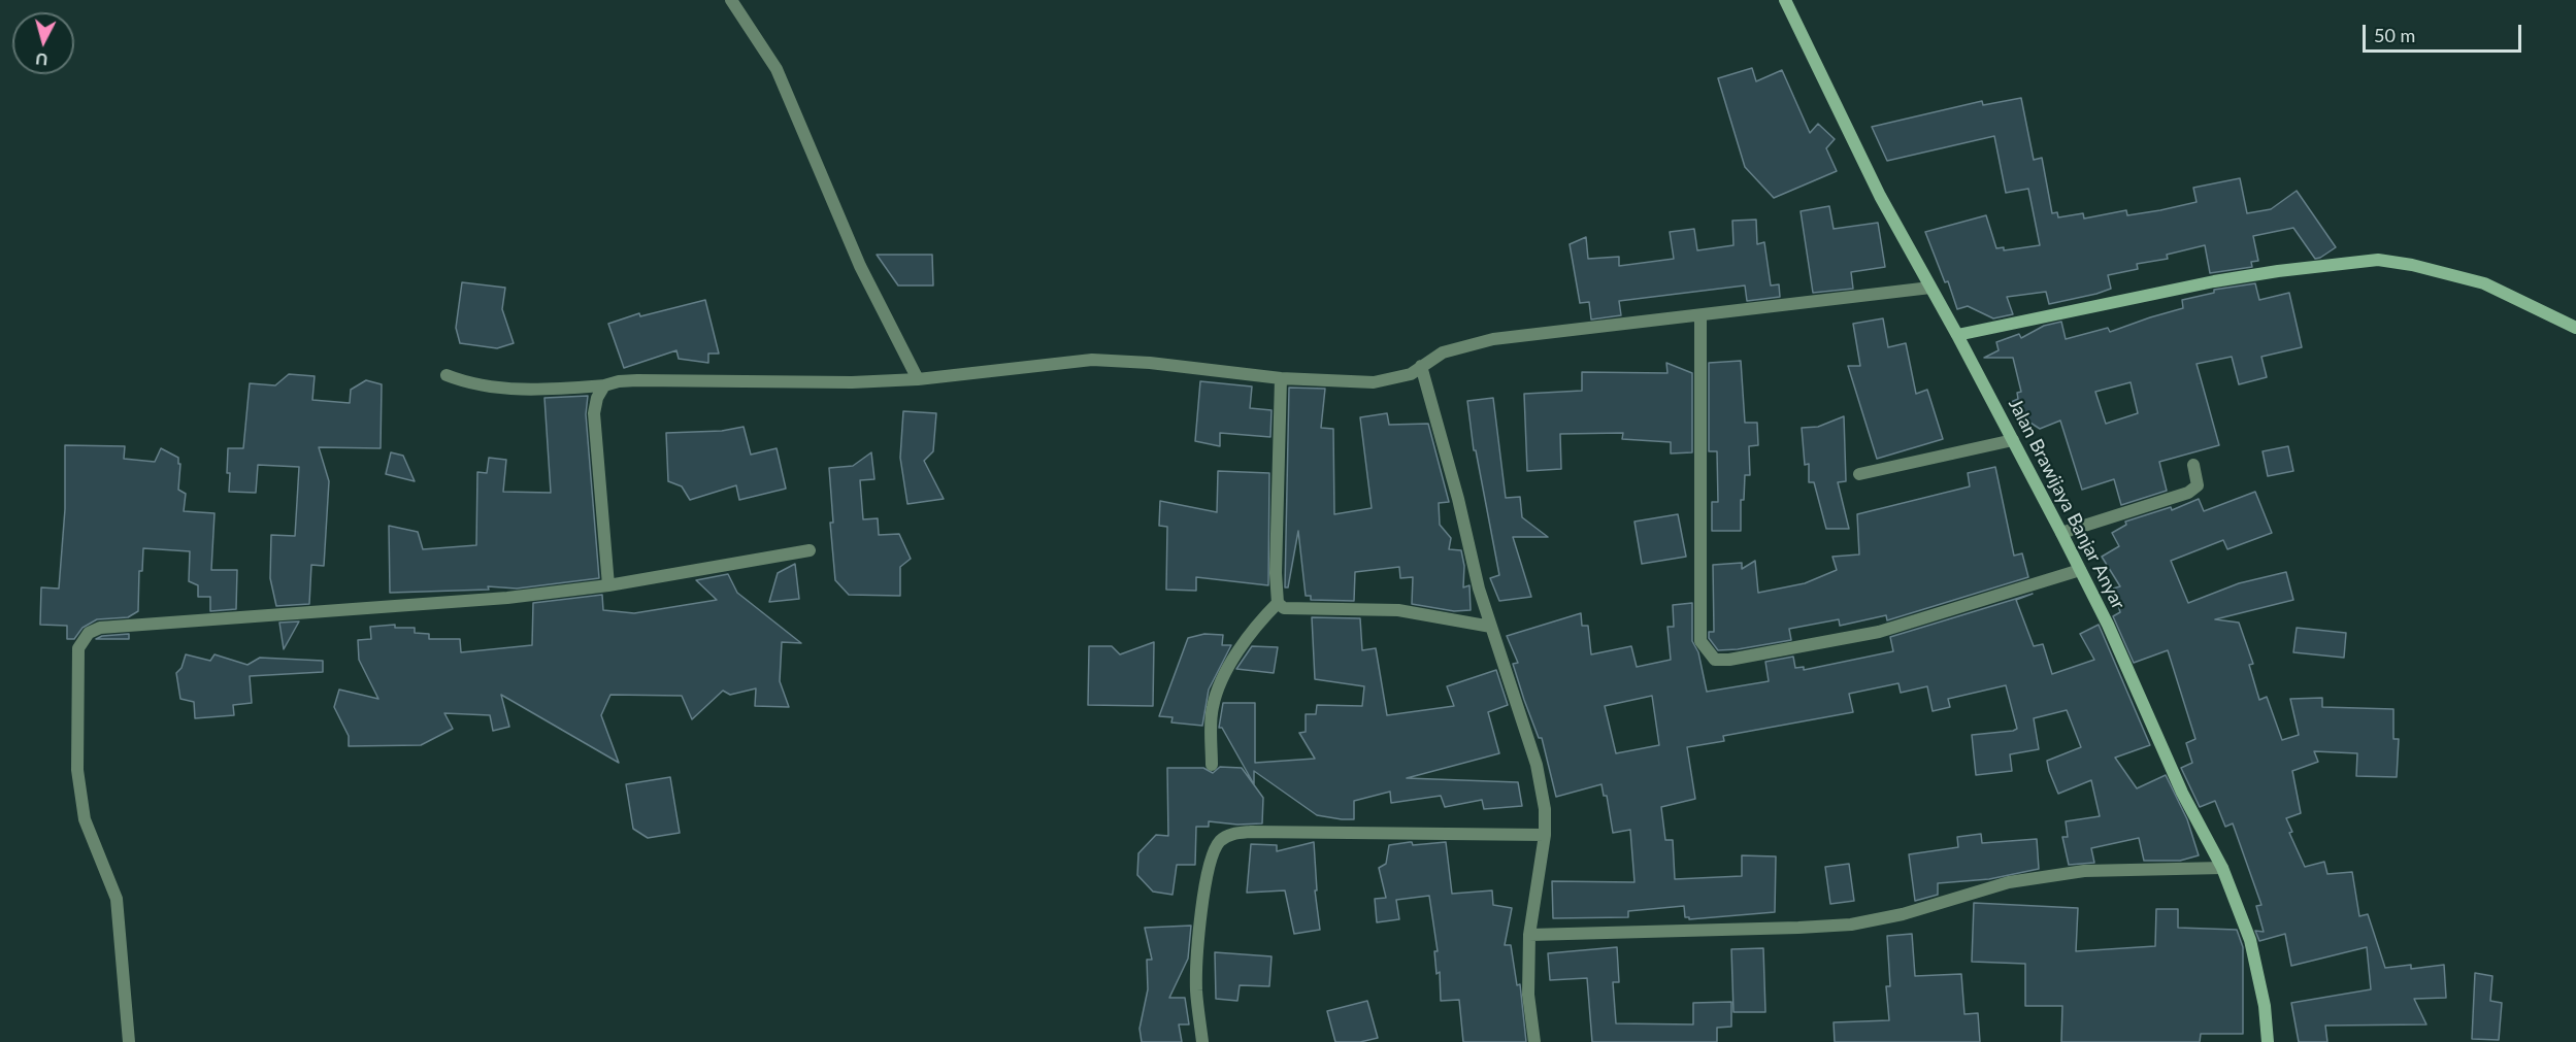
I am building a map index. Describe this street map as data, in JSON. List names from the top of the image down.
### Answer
{
  "streets": {
    "street": ["Jalan Brawijaya Banjar Anyar"]
  },
  "scale_bar": "50 m",
  "north": "bottom"
}
